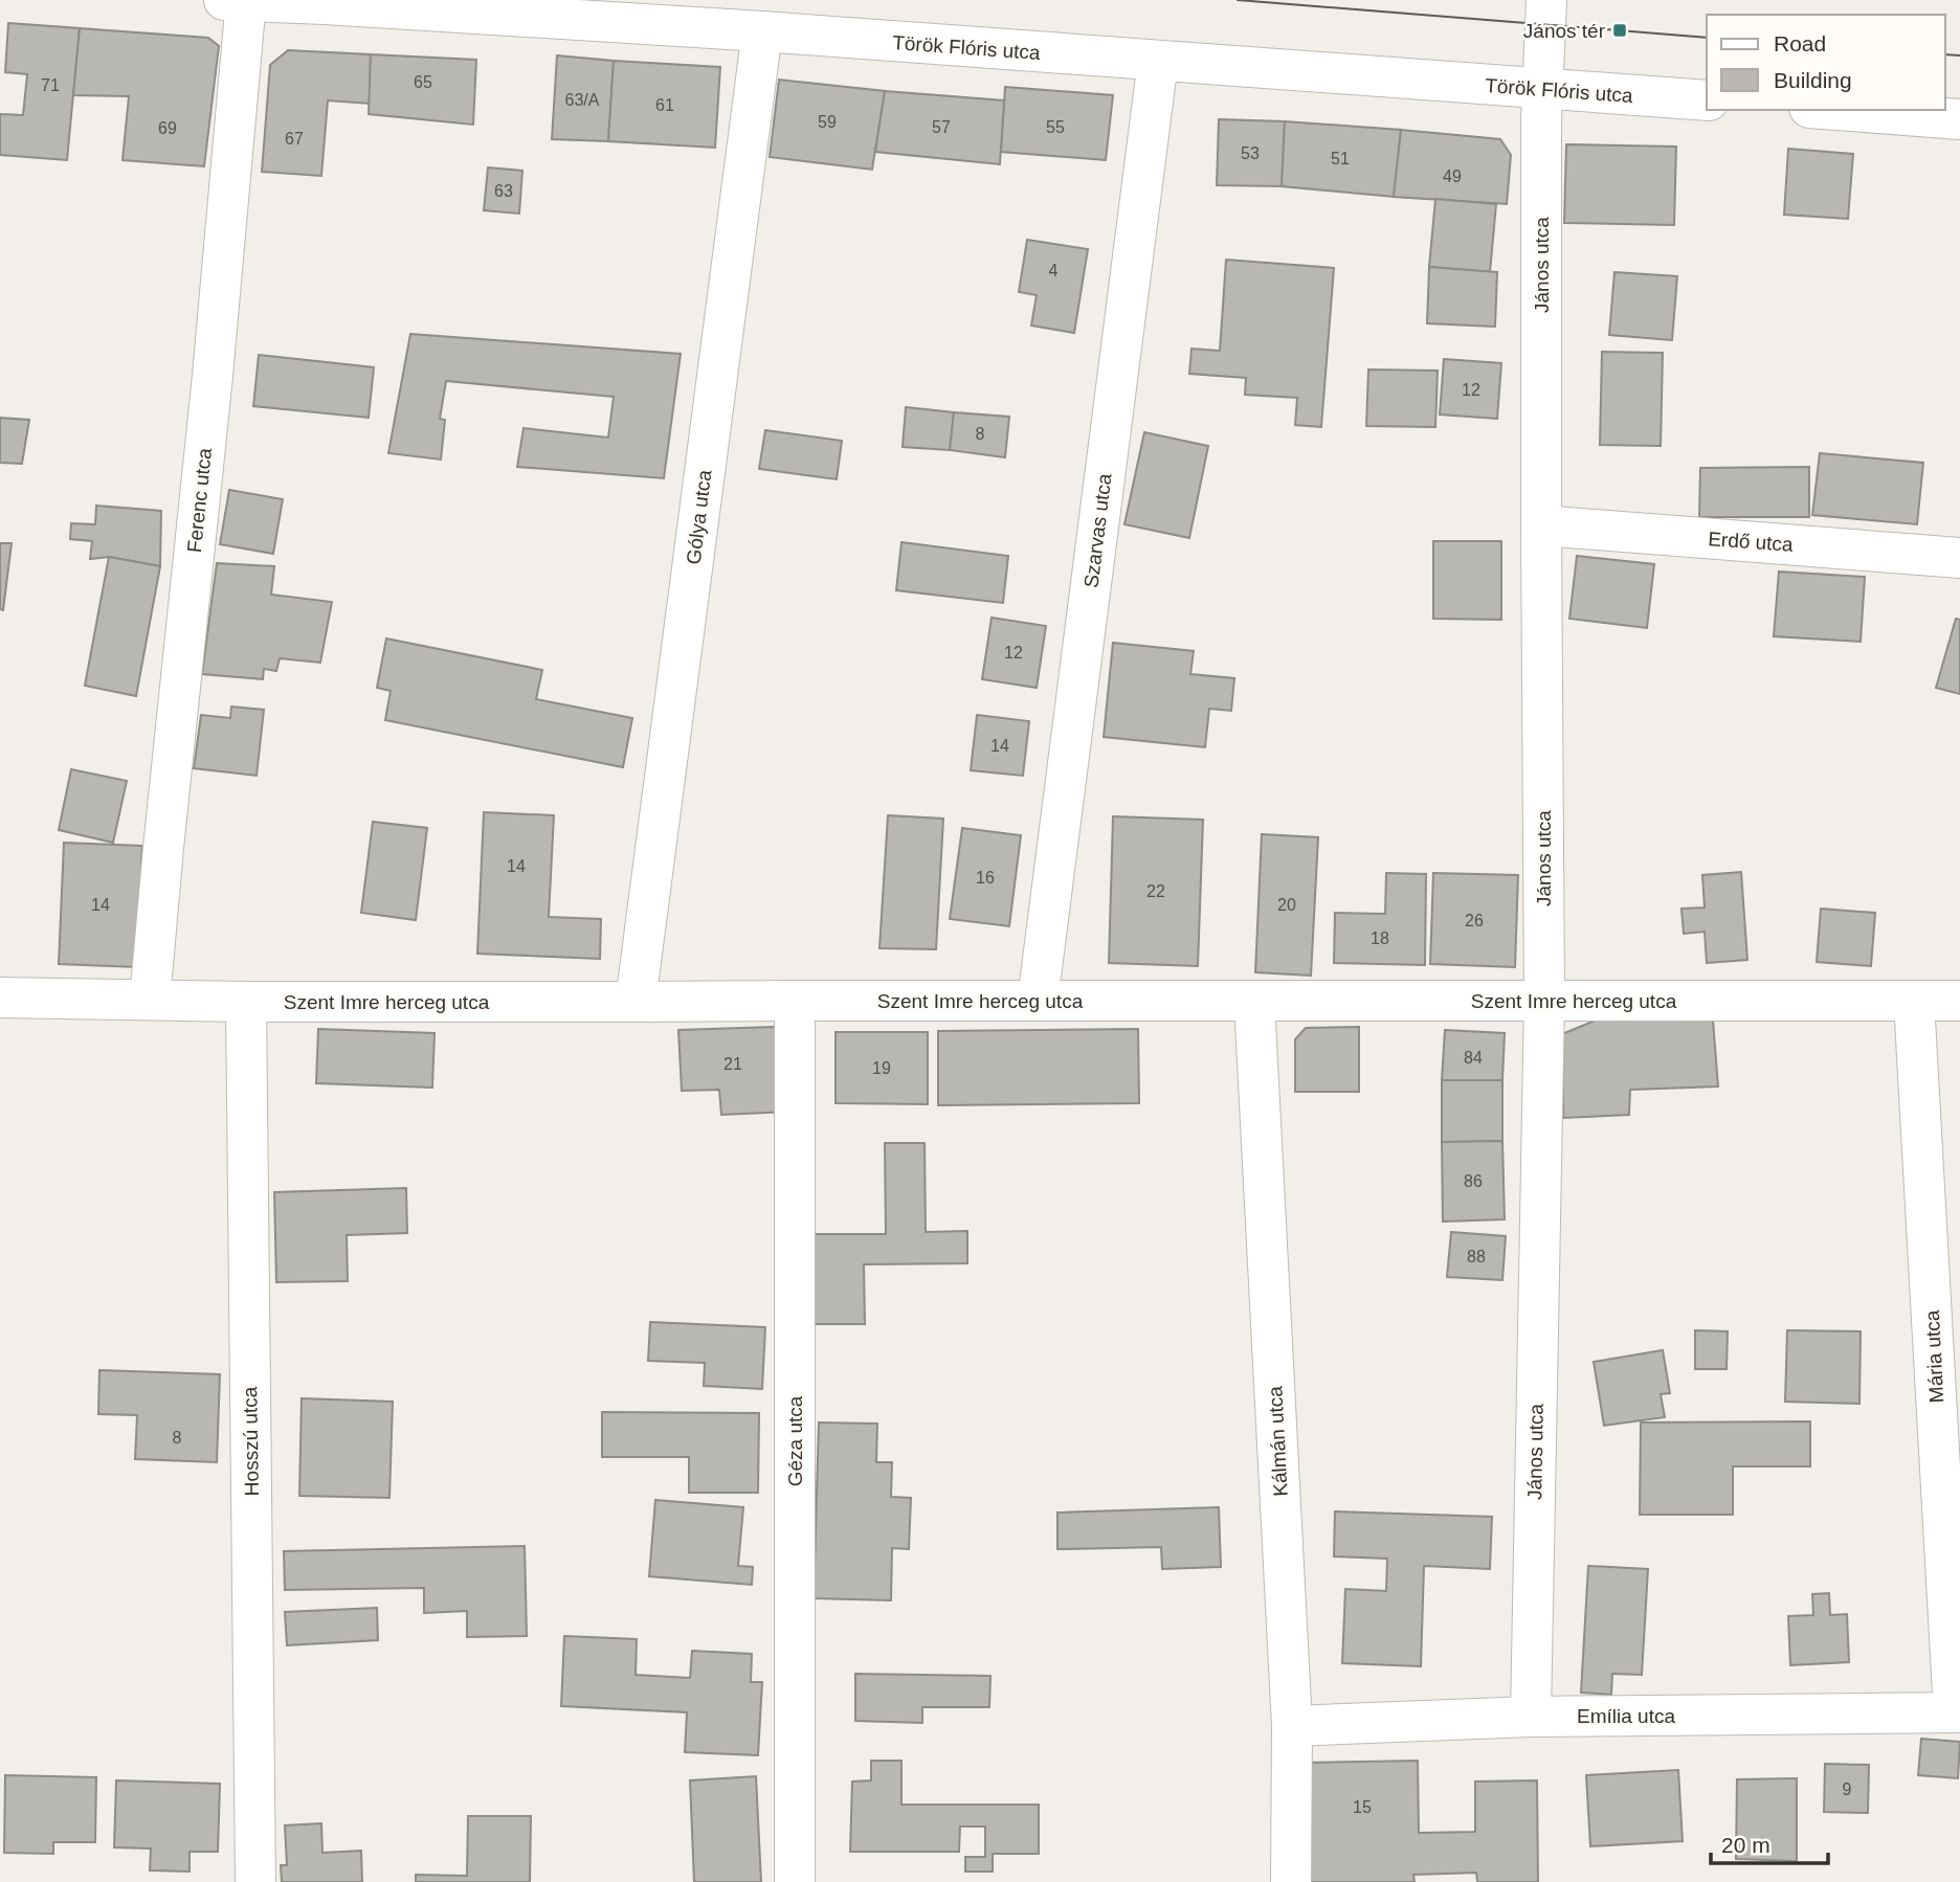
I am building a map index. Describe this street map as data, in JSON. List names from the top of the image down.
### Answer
{
  "streets": {
    "street": [
      "Török Flóris utca",
      "János utca",
      "Ferenc utca",
      "Gólya utca",
      "Szarvas utca",
      "Erdő utca",
      "Szent Imre herceg utca",
      "Mária utca",
      "Hosszú utca",
      "Géza utca",
      "Kálmán utca",
      "Emília utca"
    ]
  },
  "crossings": [
    ["Török Flóris utca", "János utca"],
    ["Török Flóris utca", "Ferenc utca"],
    ["Török Flóris utca", "Gólya utca"],
    ["Török Flóris utca", "Szarvas utca"],
    ["János utca", "Erdő utca"],
    ["János utca", "Szent Imre herceg utca"],
    ["János utca", "Emília utca"],
    ["Ferenc utca", "Szent Imre herceg utca"],
    ["Gólya utca", "Szent Imre herceg utca"],
    ["Szarvas utca", "Szent Imre herceg utca"],
    ["Szent Imre herceg utca", "Mária utca"],
    ["Szent Imre herceg utca", "Hosszú utca"],
    ["Szent Imre herceg utca", "Géza utca"],
    ["Szent Imre herceg utca", "Kálmán utca"],
    ["Mária utca", "Emília utca"],
    ["Kálmán utca", "Emília utca"]
  ],
  "places": {
    "transit": ["János tér"]
  },
  "house_numbers": [
    "65",
    "71",
    "63/A",
    "61",
    "59",
    "57",
    "55",
    "69",
    "67",
    "53",
    "51",
    "49",
    "63",
    "4",
    "12",
    "8",
    "12",
    "14",
    "14",
    "16",
    "22",
    "14",
    "20",
    "26",
    "18",
    "84",
    "21",
    "19",
    "86",
    "88",
    "8",
    "9",
    "15"
  ],
  "legend": ["Road", "Building"],
  "scale_bar": "20 m"
}
